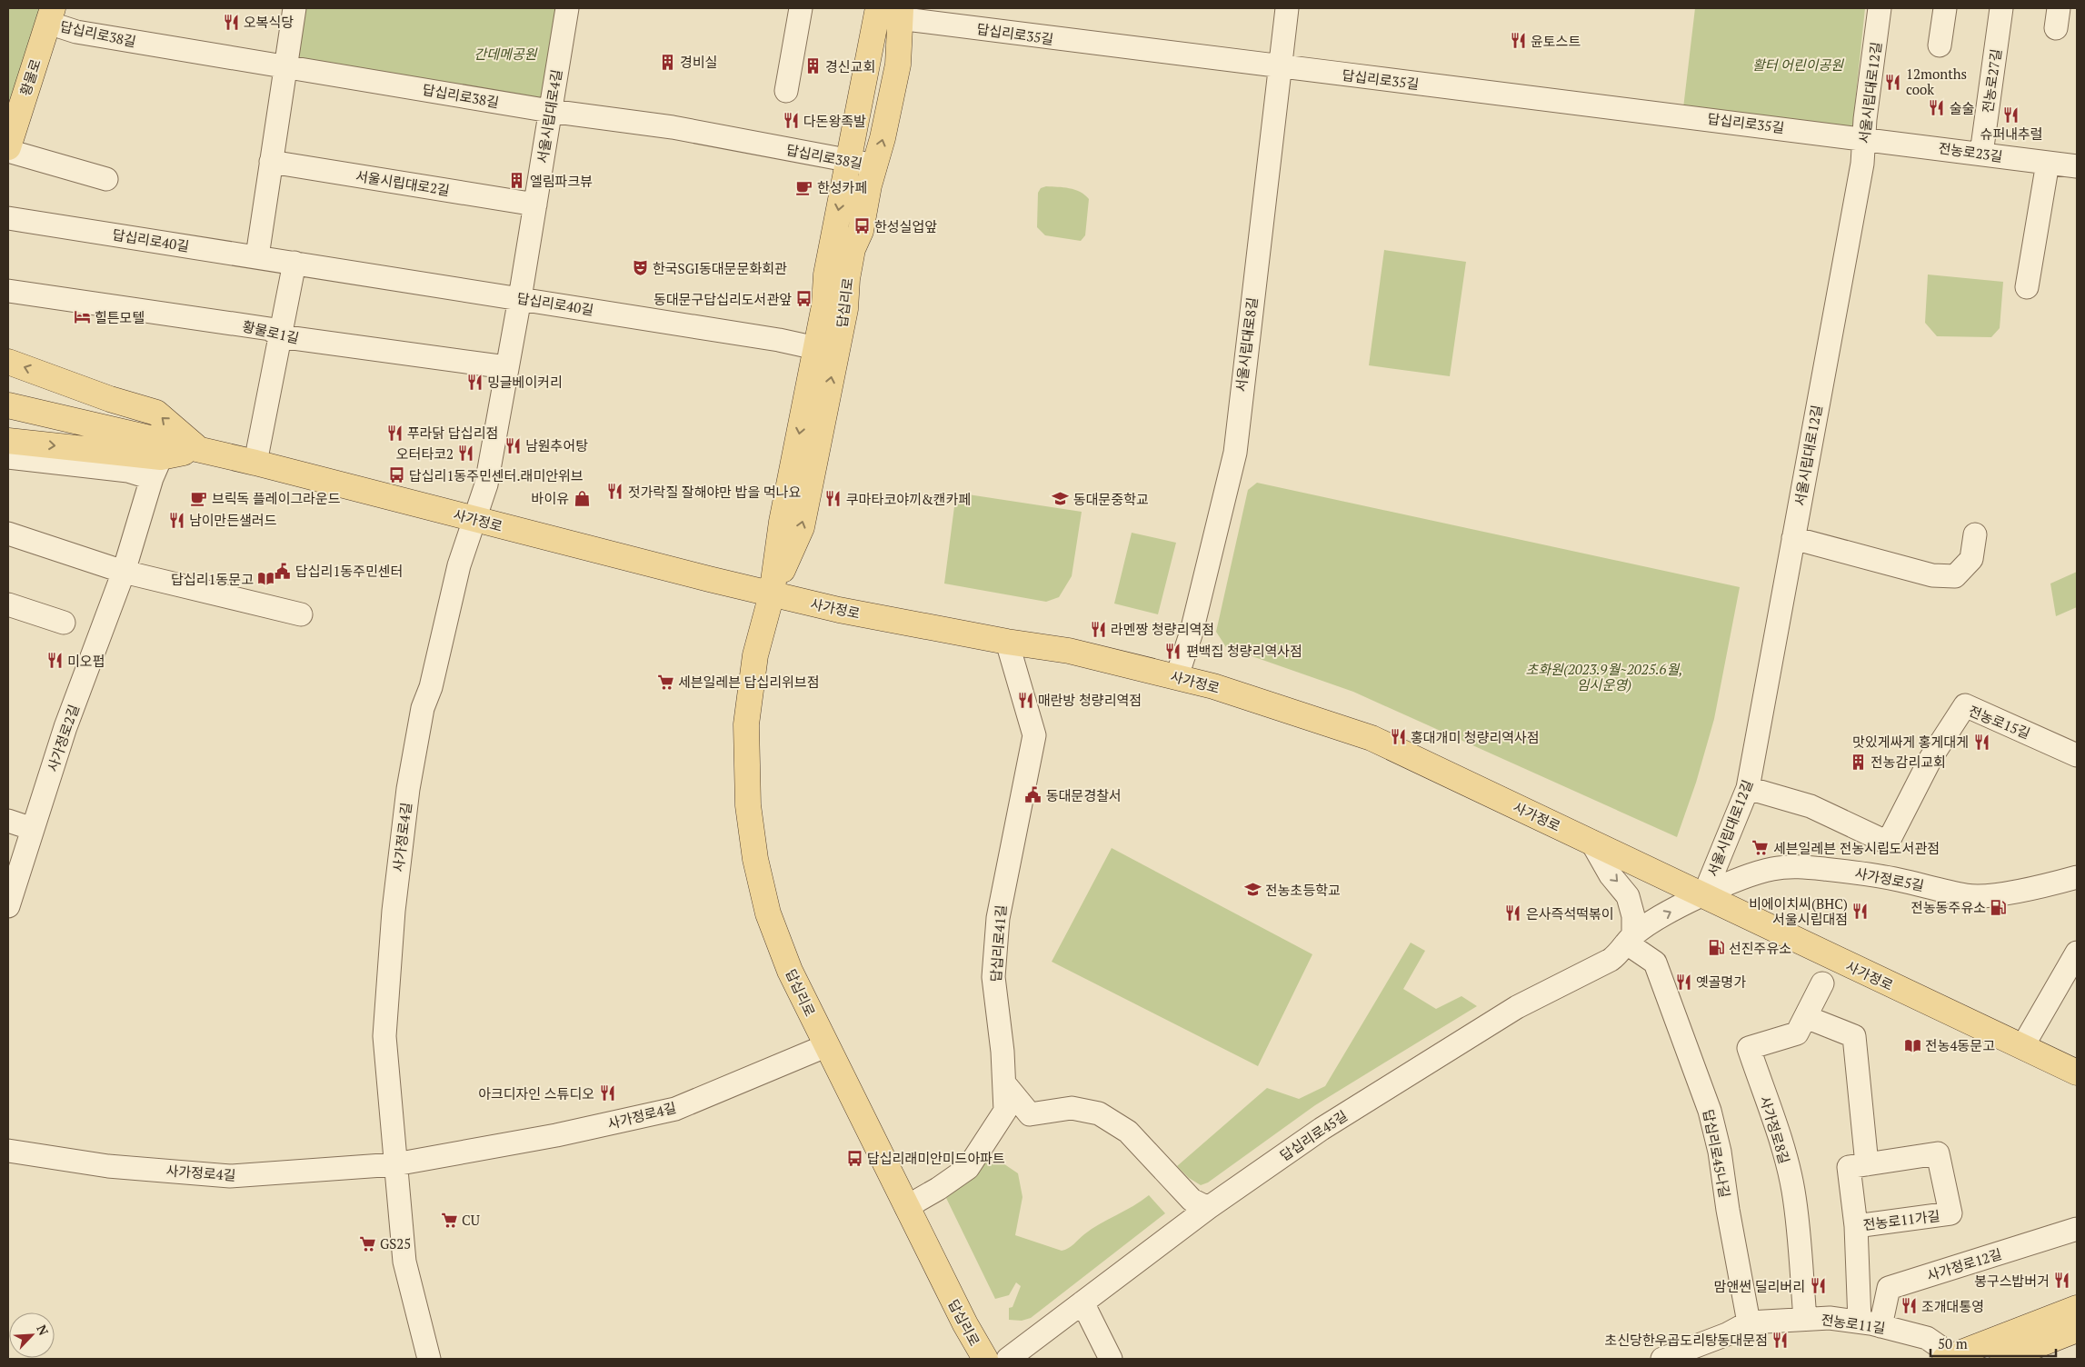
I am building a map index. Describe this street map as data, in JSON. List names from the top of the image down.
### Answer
{
  "streets": {
    "main road": ["황물로", "답십리로", "사가정로"],
    "street": [
      "답십리로38길",
      "답십리로35길",
      "전농로27길",
      "서울시립대로12길",
      "서울시립대로4길",
      "전농로23길",
      "서울시립대로2길",
      "답십리로40길",
      "황물로1길",
      "서울시립대로8길",
      "전농로15길",
      "사가정로2길",
      "사가정로4길",
      "사가정로5길",
      "답십리로41길",
      "사가정로8길",
      "답십리로45길",
      "답십리로45나길",
      "전농로11가길",
      "사가정로12길",
      "전농로11길"
    ]
  },
  "crossings": [
    ["답십리로38길", "황물로"],
    ["답십리로38길", "서울시립대로4길"],
    ["답십리로38길", "답십리로"],
    ["답십리로35길", "서울시립대로12길"],
    ["답십리로35길", "전농로23길"],
    ["답십리로35길", "답십리로"],
    ["답십리로35길", "서울시립대로8길"],
    ["전농로27길", "전농로23길"],
    ["서울시립대로12길", "전농로23길"],
    ["서울시립대로12길", "사가정로"],
    ["서울시립대로12길", "전농로15길"],
    ["서울시립대로12길", "사가정로5길"],
    ["서울시립대로12길", "답십리로45길"],
    ["서울시립대로4길", "서울시립대로2길"],
    ["서울시립대로4길", "답십리로40길"],
    ["서울시립대로4길", "황물로1길"],
    ["서울시립대로4길", "사가정로"],
    ["서울시립대로4길", "사가정로4길"],
    ["답십리로40길", "답십리로"],
    ["답십리로", "사가정로"],
    ["답십리로", "사가정로4길"],
    ["답십리로", "답십리로41길"],
    ["서울시립대로8길", "사가정로"],
    ["사가정로", "사가정로4길"],
    ["사가정로", "사가정로5길"],
    ["사가정로", "답십리로41길"],
    ["사가정로", "답십리로45길"],
    ["사가정로5길", "답십리로45길"],
    ["사가정로8길", "전농로11길"],
    ["답십리로45길", "답십리로45나길"],
    ["답십리로45나길", "전농로11길"],
    ["전농로11가길", "사가정로12길"],
    ["전농로11가길", "전농로11길"],
    ["사가정로12길", "전농로11길"]
  ],
  "parks": ["간데메공원", "활터 어린이공원", "초화원(2023.9월~2025.6월, 임시운영)"],
  "places": {
    "restaurant": [
      "오복식당",
      "윤토스트",
      "12months cook",
      "술술",
      "슈퍼내추럴",
      "다돈왕족발",
      "밍글베이커리",
      "푸라닭 답십리점",
      "남원추어탕",
      "오터타코2",
      "젓가락질 잘해야만 밥을 먹나요",
      "쿠마타코야끼&캔카페",
      "남이만든샐러드",
      "라멘짱 청량리역점",
      "편백집 청량리역사점",
      "미오펍",
      "매란방 청량리역점",
      "홍대개미 청량리역사점",
      "맛있게싸게 홍게대게",
      "비에이치씨(BHC) 서울시립대점",
      "은사즉석떡볶이",
      "옛골명가",
      "아크디자인 스튜디오",
      "봉구스밥버거",
      "맘앤썬 딜리버리",
      "조개대통영",
      "초신당한우곱도리탕동대문점"
    ],
    "building": [
      "경비실",
      "경신교회",
      "엘림파크뷰",
      "전농감리교회"
    ],
    "cafe": ["한성카페", "브릭독 플레이그라운드"],
    "bus stop": [
      "한성실업앞",
      "동대문구답십리도서관앞",
      "답십리1동주민센터.래미안위브",
      "답십리래미안미드아파트"
    ],
    "theatre": ["한국SGI동대문문화회관"],
    "hotel": ["힐튼모텔"],
    "shop": ["바이유"],
    "school or university": ["동대문중학교", "전농초등학교"],
    "public building": ["답십리1동주민센터", "동대문경찰서"],
    "library": ["답십리1동문고", "전농4동문고"],
    "supermarket": [
      "세븐일레븐 답십리위브점",
      "세븐일레븐 전농시립도서관점",
      "CU",
      "GS25"
    ],
    "fuel station": ["전농동주유소", "선진주유소"]
  },
  "scale_bar": "50 m",
  "north": "top right"
}
